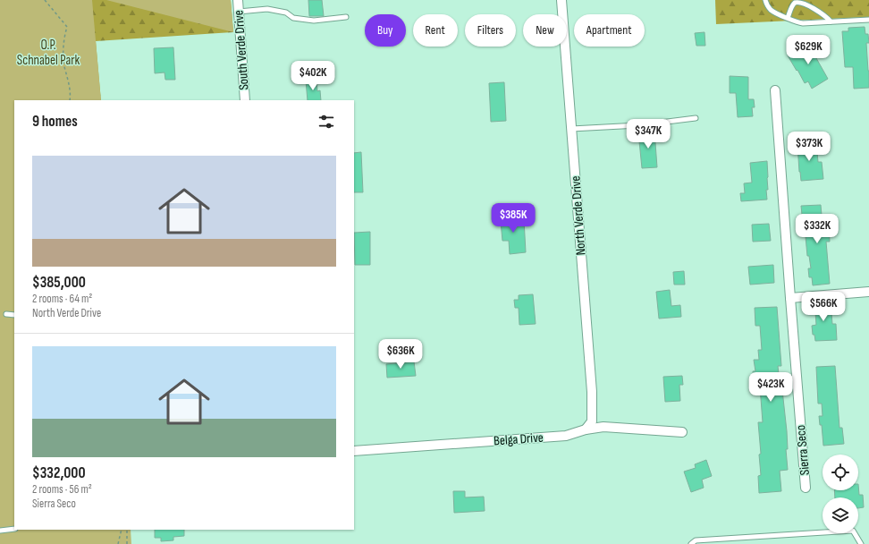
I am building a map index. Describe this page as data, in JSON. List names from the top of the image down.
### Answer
{
  "streets": {
    "street": [
      "South Verde Drive",
      "North Verde Drive",
      "Belga Drive",
      "Sierra Seco"
    ]
  },
  "crossings": [
    ["North Verde Drive", "Belga Drive"]
  ],
  "parks": ["O.P. Schnabel Park"],
  "page": {
    "chip": [
      "Buy",
      "Rent",
      "Filters",
      "New",
      "Apartment"
    ],
    "price": [
      "$629K",
      "$402K",
      "$347K",
      "$373K",
      "$385K",
      "$332K",
      "$566K",
      "$636K",
      "$423K"
    ],
    "heading": "9 homes",
    "list": [
      {
        "name": "$385,000",
        "note": "2 rooms · 64 m² · North Verde Drive"
      },
      {
        "name": "$332,000",
        "note": "2 rooms · 56 m² · Sierra Seco"
      }
    ]
  }
}
